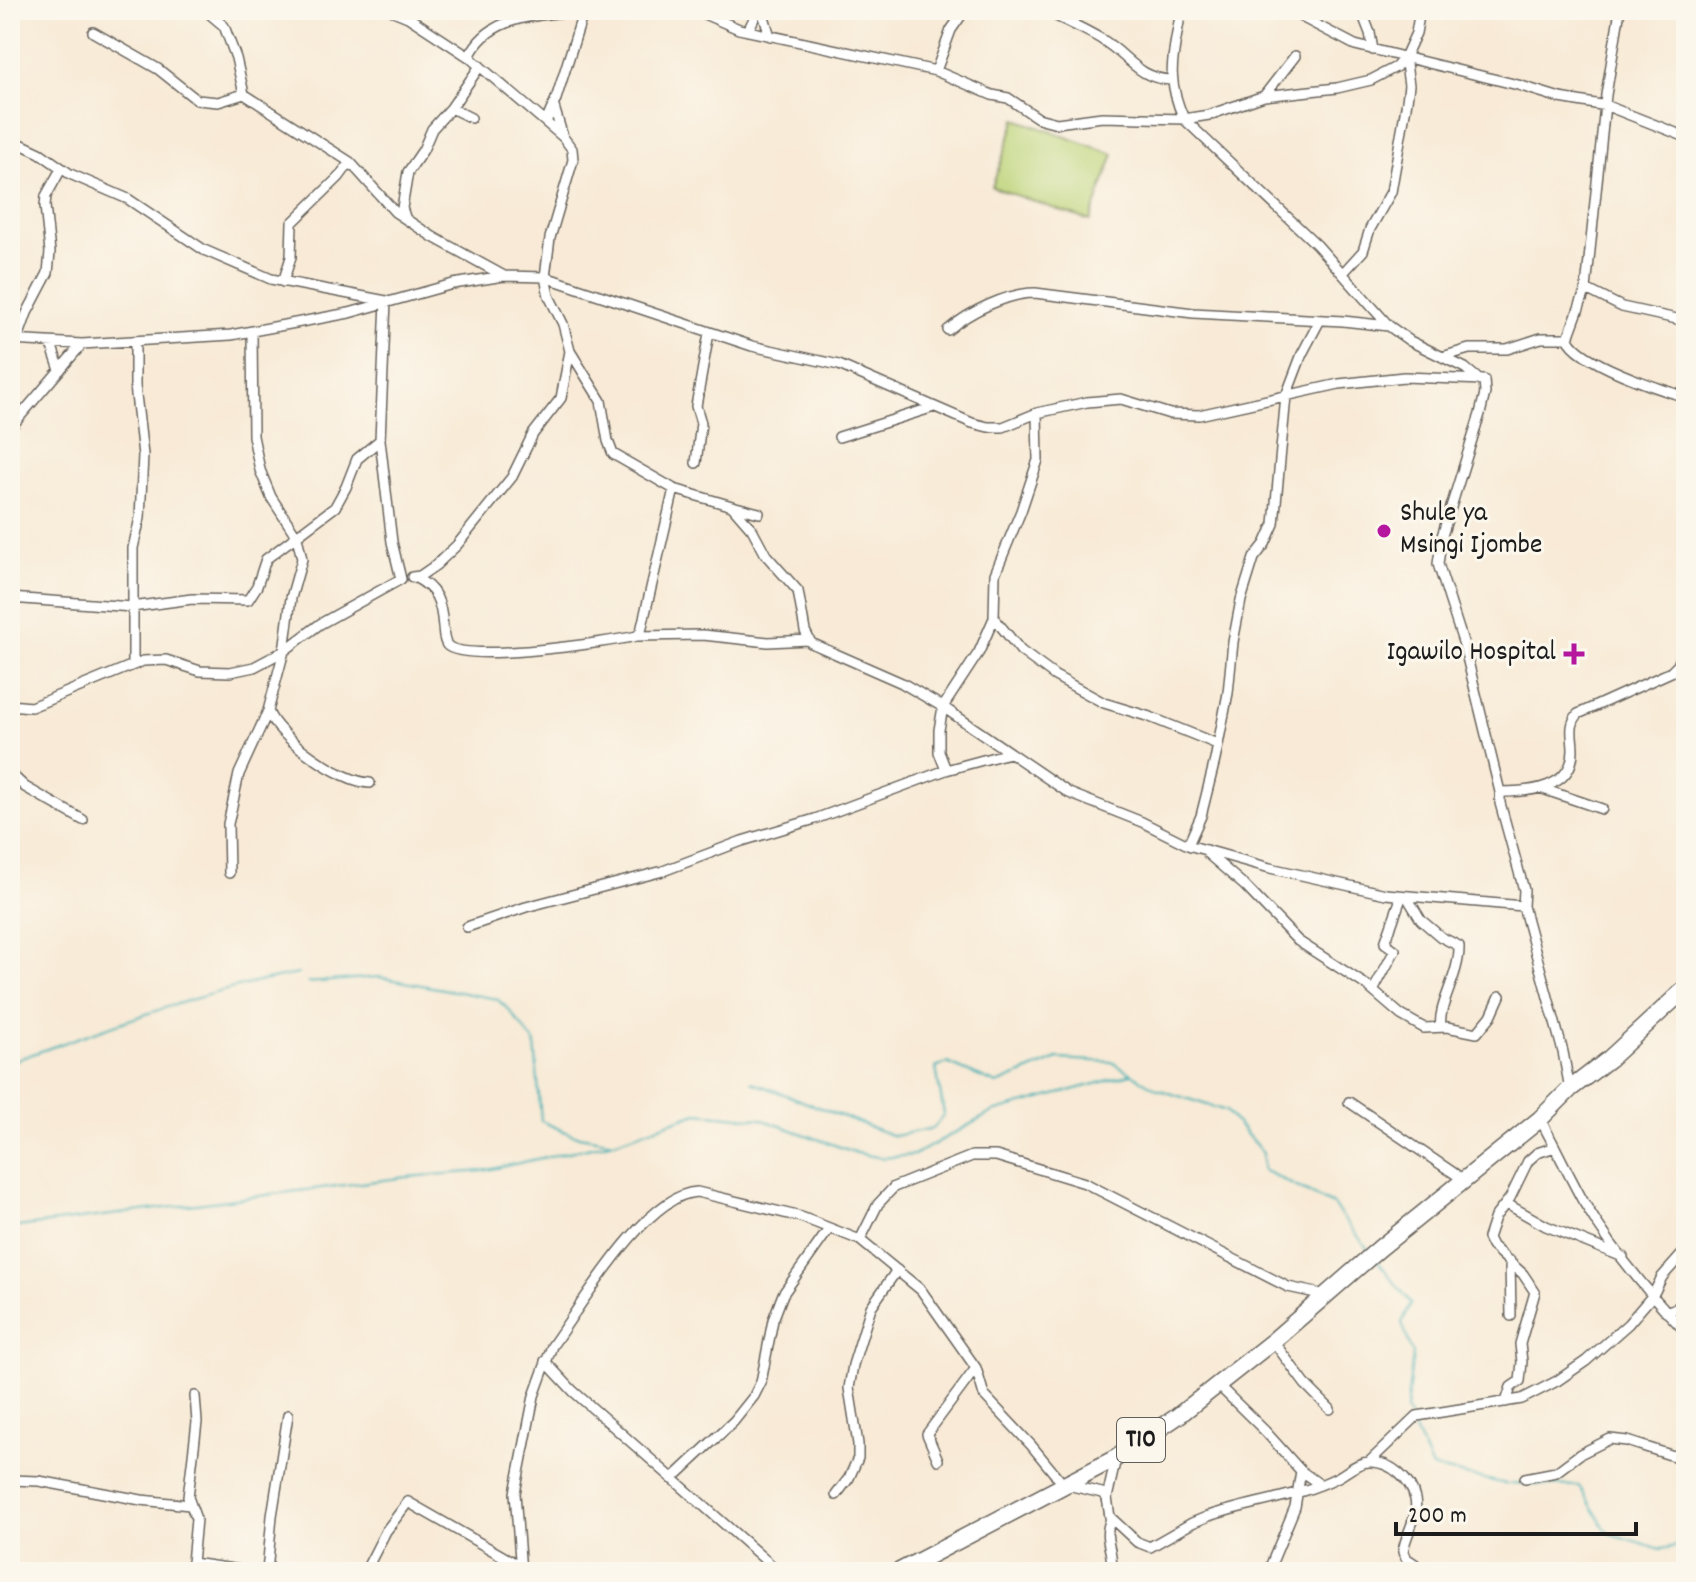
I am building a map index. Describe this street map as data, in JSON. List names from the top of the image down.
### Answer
{
  "streets": {
    "highway": ["T10"]
  },
  "places": {
    "other": ["Shule ya Msingi Ijombe"],
    "health": ["Igawilo Hospital"]
  },
  "scale_bar": "200 m"
}
